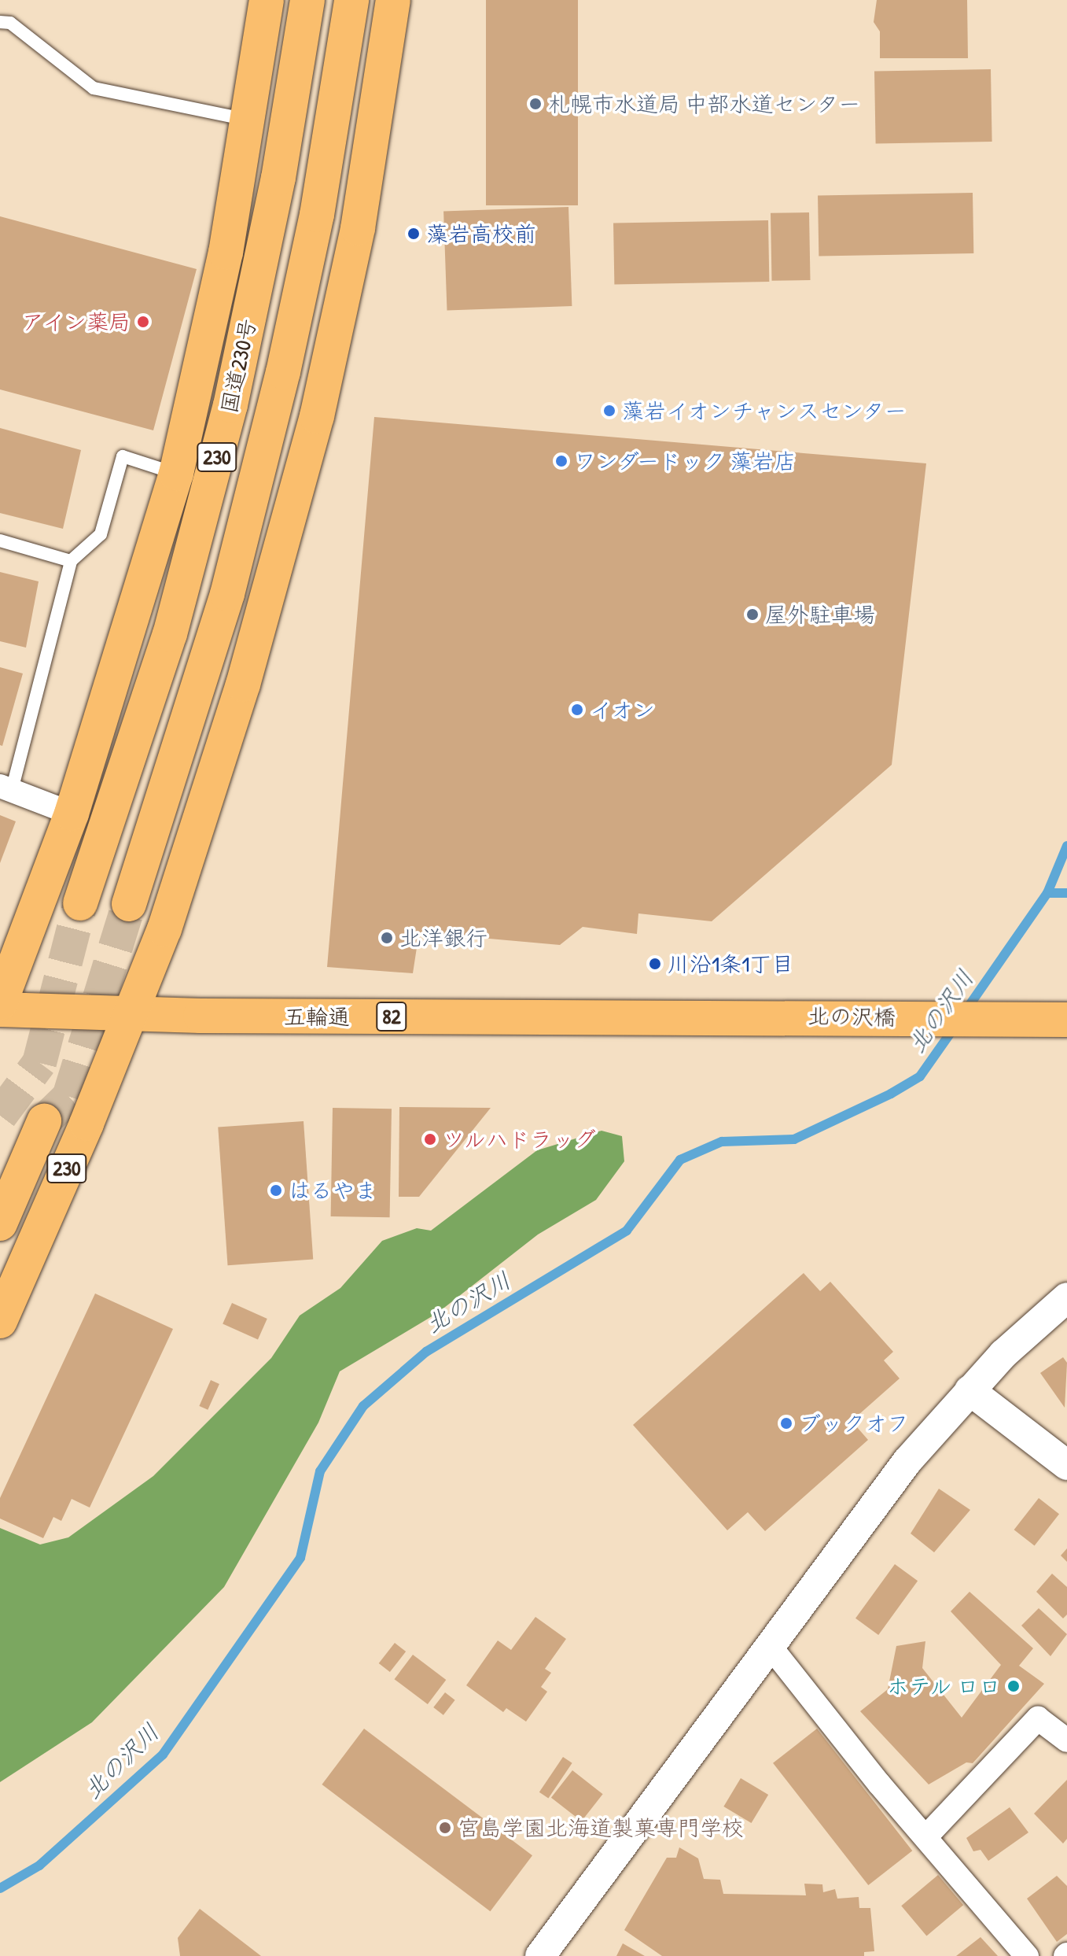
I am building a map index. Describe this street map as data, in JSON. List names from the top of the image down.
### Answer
{
  "streets": {
    "main road": [
      "国道230号",
      "230",
      "五輪通",
      "82",
      "北の沢橋"
    ]
  },
  "crossings": [
    ["230", "五輪通"],
    ["五輪通", "北の沢橋"]
  ],
  "water": ["北の沢川"],
  "places": [
    "札幌市水道局 中部水道センター",
    "藻岩高校前",
    "アイン薬局",
    "藻岩イオンチャンスセンター",
    "ワンダードック 藻岩店",
    "屋外駐車場",
    "イオン",
    "北洋銀行",
    "川沿1条1丁目",
    "ツルハドラッグ",
    "はるやま",
    "ブックオフ",
    "ホテル ロロ",
    "宮島学園北海道製菓専門学校"
  ]
}
